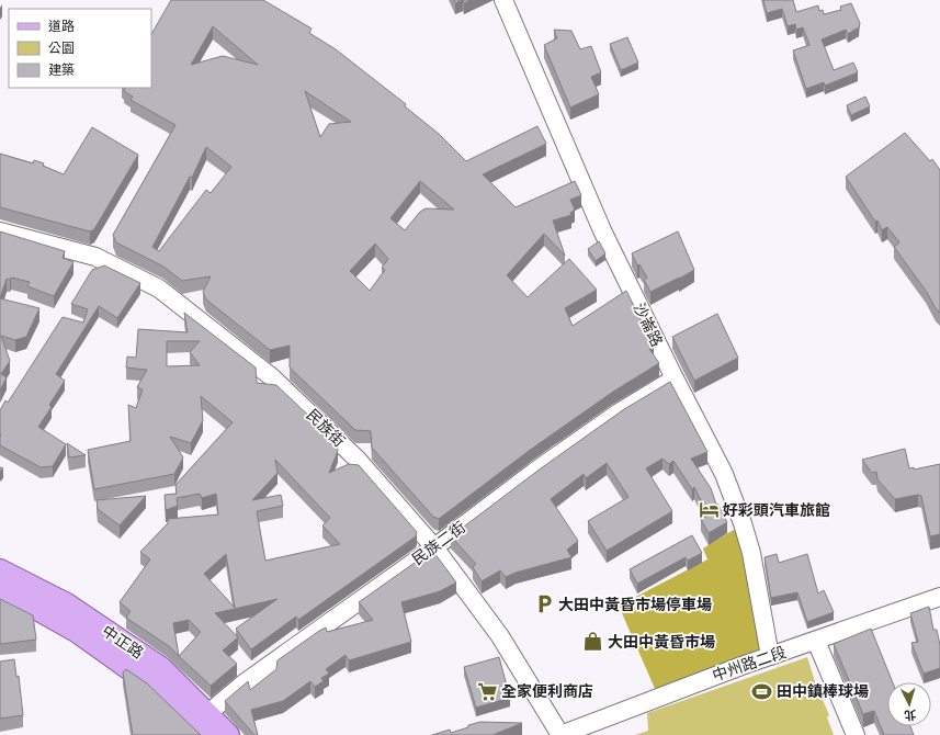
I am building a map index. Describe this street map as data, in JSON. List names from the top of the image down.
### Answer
{
  "streets": {
    "main road": ["中正路"],
    "street": [
      "沙崙路",
      "民族街",
      "民族二街",
      "中州路二段"
    ]
  },
  "crossings": [
    ["沙崙路", "民族二街"],
    ["沙崙路", "中州路二段"],
    ["民族街", "民族二街"],
    ["民族街", "中州路二段"],
    ["民族二街", "中正路"]
  ],
  "places": {
    "hotel": ["好彩頭汽車旅館"],
    "parking": ["大田中黃昏市場停車場"],
    "shop": ["大田中黃昏市場"],
    "supermarket": ["全家便利商店"],
    "sports": ["田中鎮棒球場"]
  },
  "legend": ["道路", "公園", "建築"],
  "north": "bottom"
}
